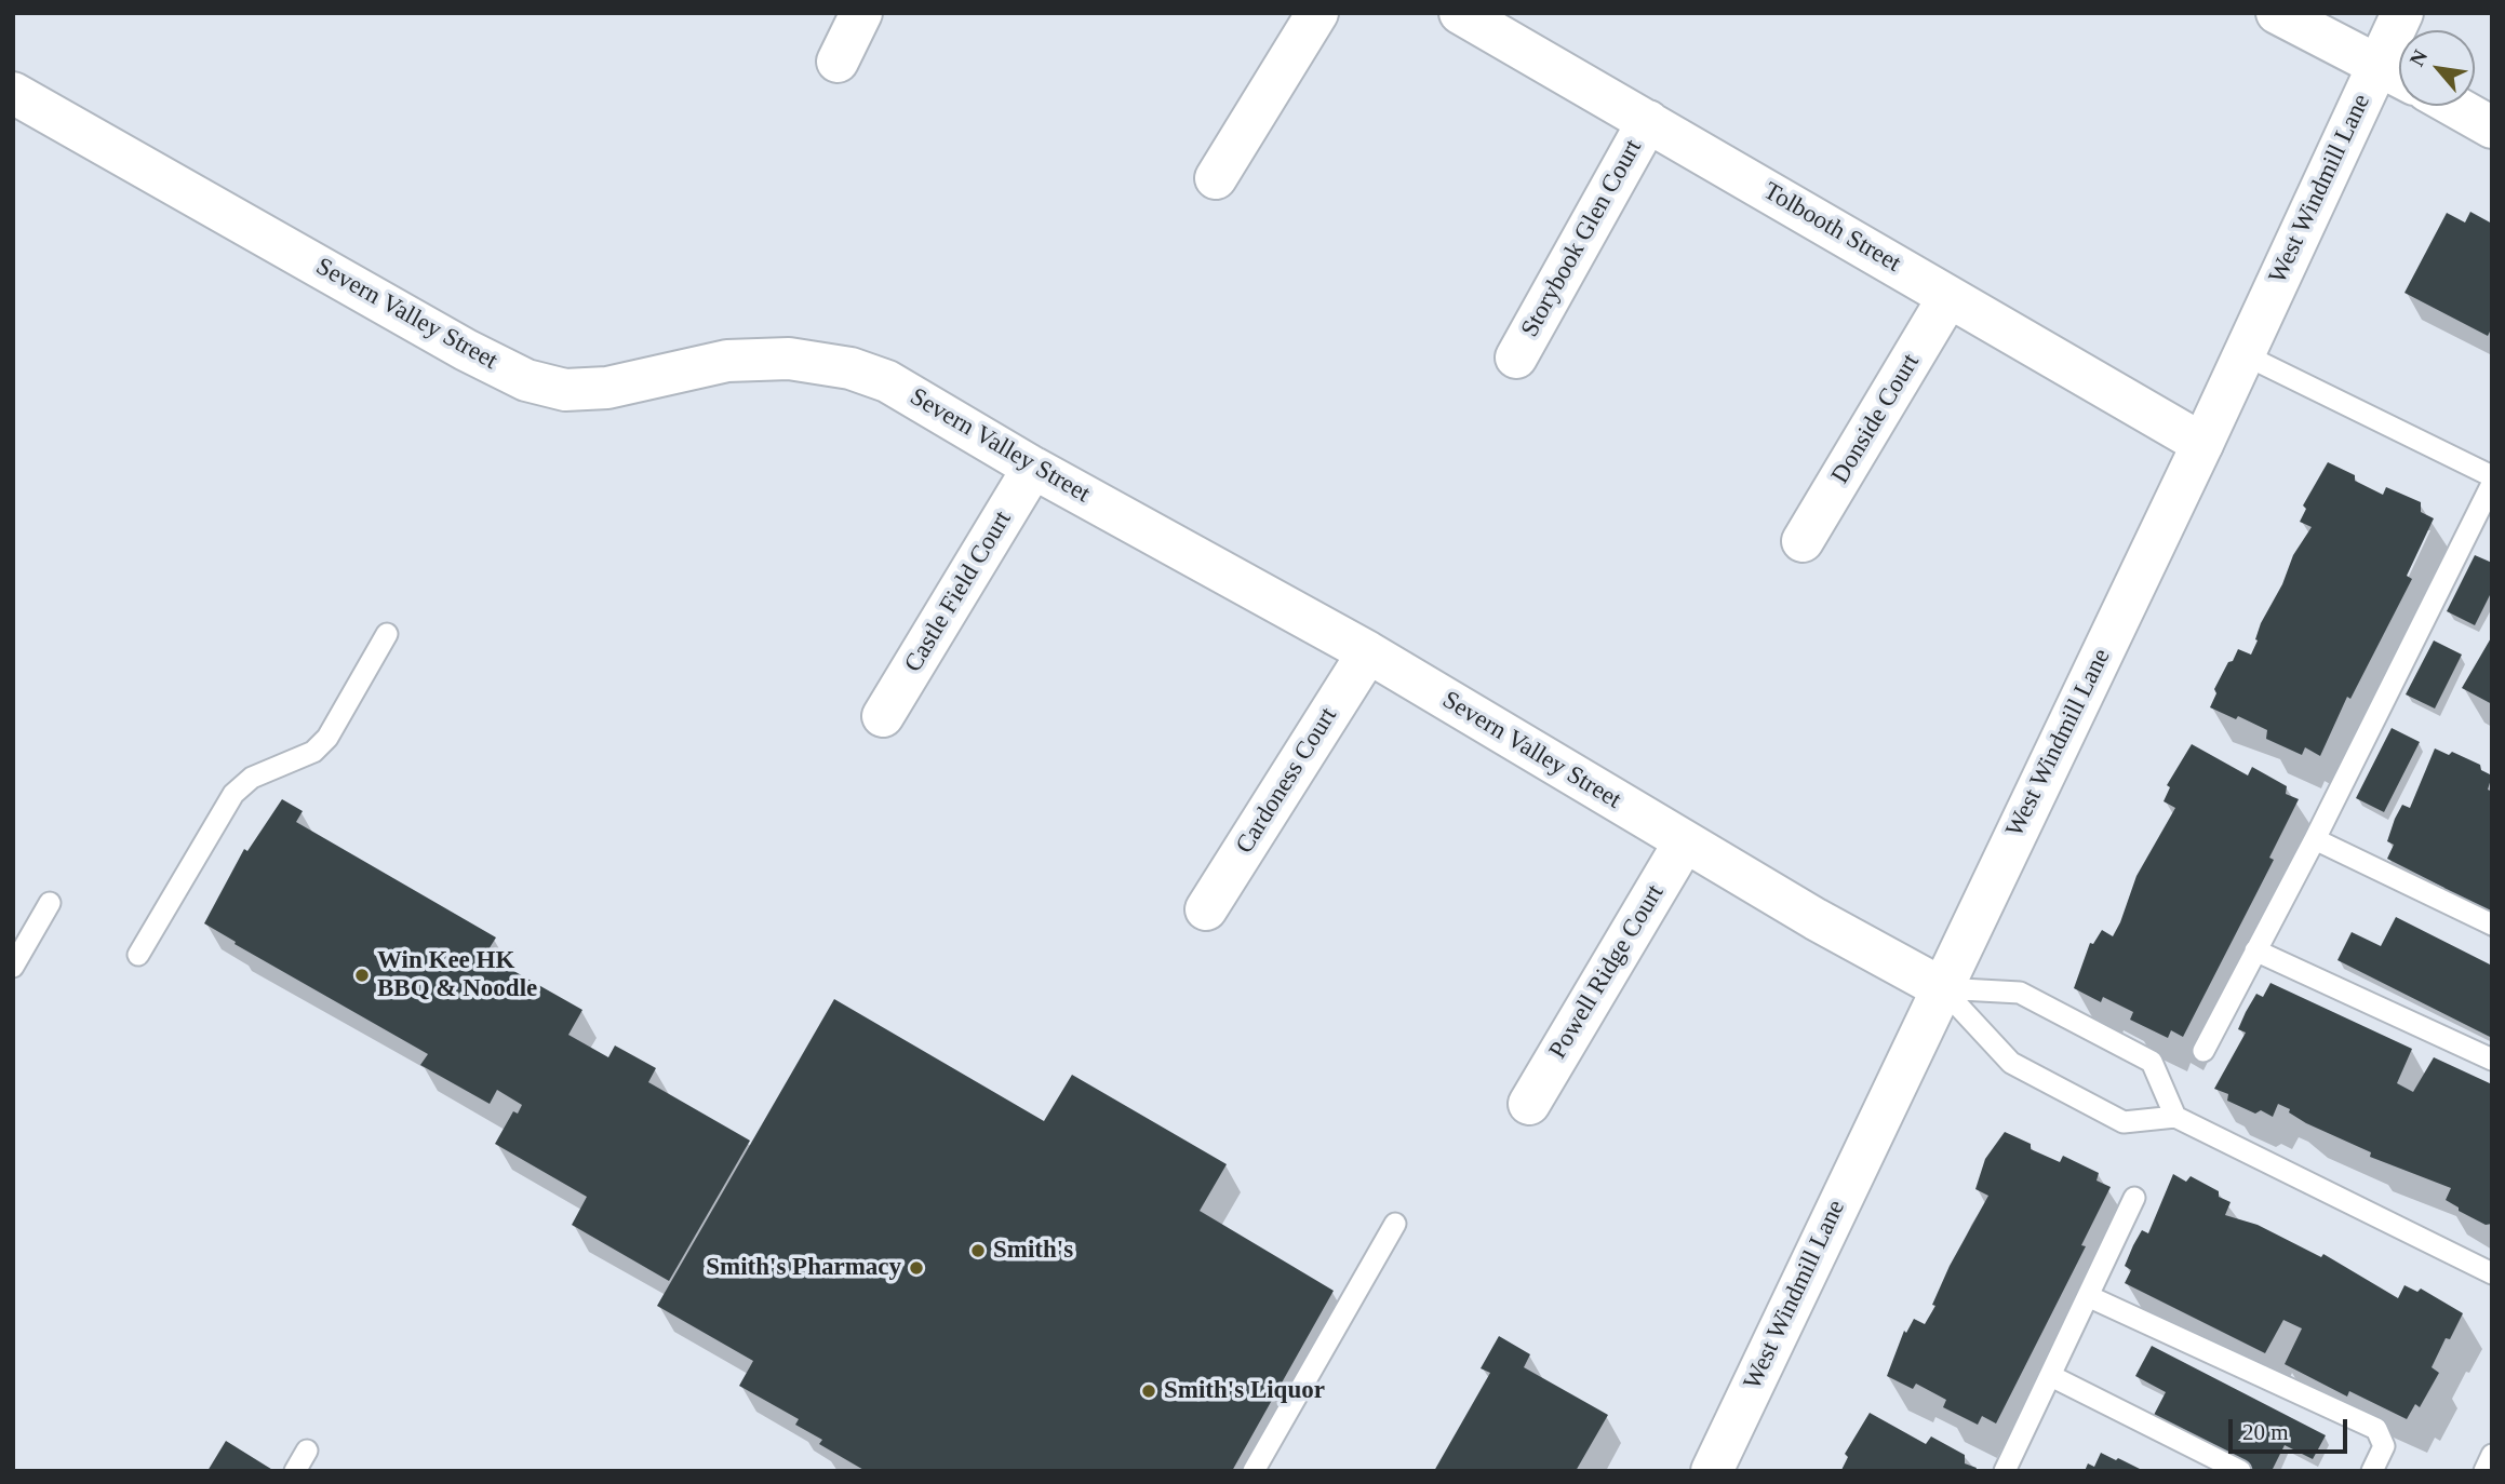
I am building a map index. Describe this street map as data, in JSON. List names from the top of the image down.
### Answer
{
  "streets": {
    "street": [
      "West Windmill Lane",
      "Tolbooth Street",
      "Storybook Glen Court",
      "Severn Valley Street",
      "Donside Court",
      "Castle Field Court",
      "Cardoness Court",
      "Powell Ridge Court"
    ]
  },
  "crossings": [
    ["West Windmill Lane", "Tolbooth Street"],
    ["West Windmill Lane", "Severn Valley Street"],
    ["Tolbooth Street", "Storybook Glen Court"],
    ["Tolbooth Street", "Donside Court"],
    ["Severn Valley Street", "Castle Field Court"],
    ["Severn Valley Street", "Cardoness Court"],
    ["Severn Valley Street", "Powell Ridge Court"]
  ],
  "places": [
    "Win Kee HK BBQ & Noodle",
    "Smith's",
    "Smith's Pharmacy",
    "Smith's Liquor"
  ],
  "scale_bar": "20 m",
  "north": "top left"
}
